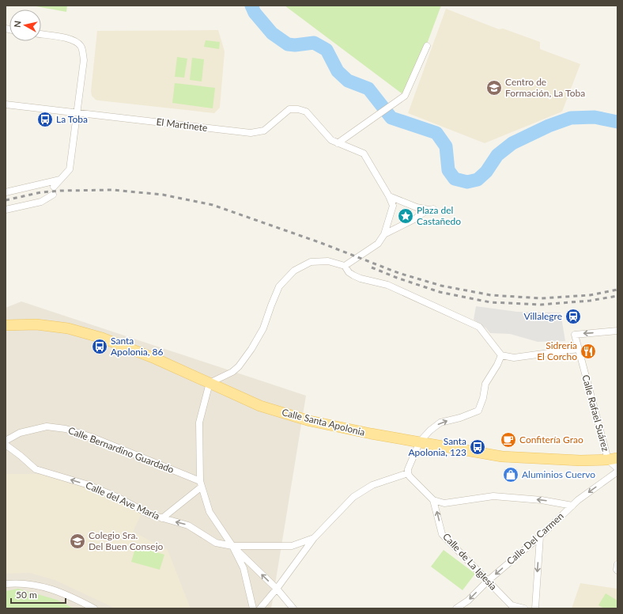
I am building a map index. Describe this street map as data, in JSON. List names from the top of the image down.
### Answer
{
  "streets": {
    "main road": ["Calle Santa Apolonia"],
    "street": [
      "El Martinete",
      "Calle Rafael Suárez",
      "Calle Bernardino Guardado",
      "Calle del Ave María",
      "Calle Del Carmen",
      "Calle de La Iglesia"
    ]
  },
  "crossings": [
    ["Calle Rafael Suárez", "Calle Santa Apolonia"],
    ["Calle Del Carmen", "Calle de La Iglesia"]
  ],
  "one_way": ["Calle del Ave María", "Calle Del Carmen", "Calle de La Iglesia"],
  "places": {
    "school or university": ["Centro de Formación, La Toba", "Colegio Sra. Del Buen Consejo"],
    "bus stop": ["La Toba", "Santa Apolonia, 86", "Santa Apolonia, 123"],
    "place": ["Plaza del Castañedo"],
    "station": ["Villalegre"],
    "restaurant": ["Sidreria El Corcho"],
    "cafe": ["Confitería Grao"],
    "shop": ["Aluminios Cuervo"]
  },
  "scale_bar": "50 m",
  "north": "left"
}
